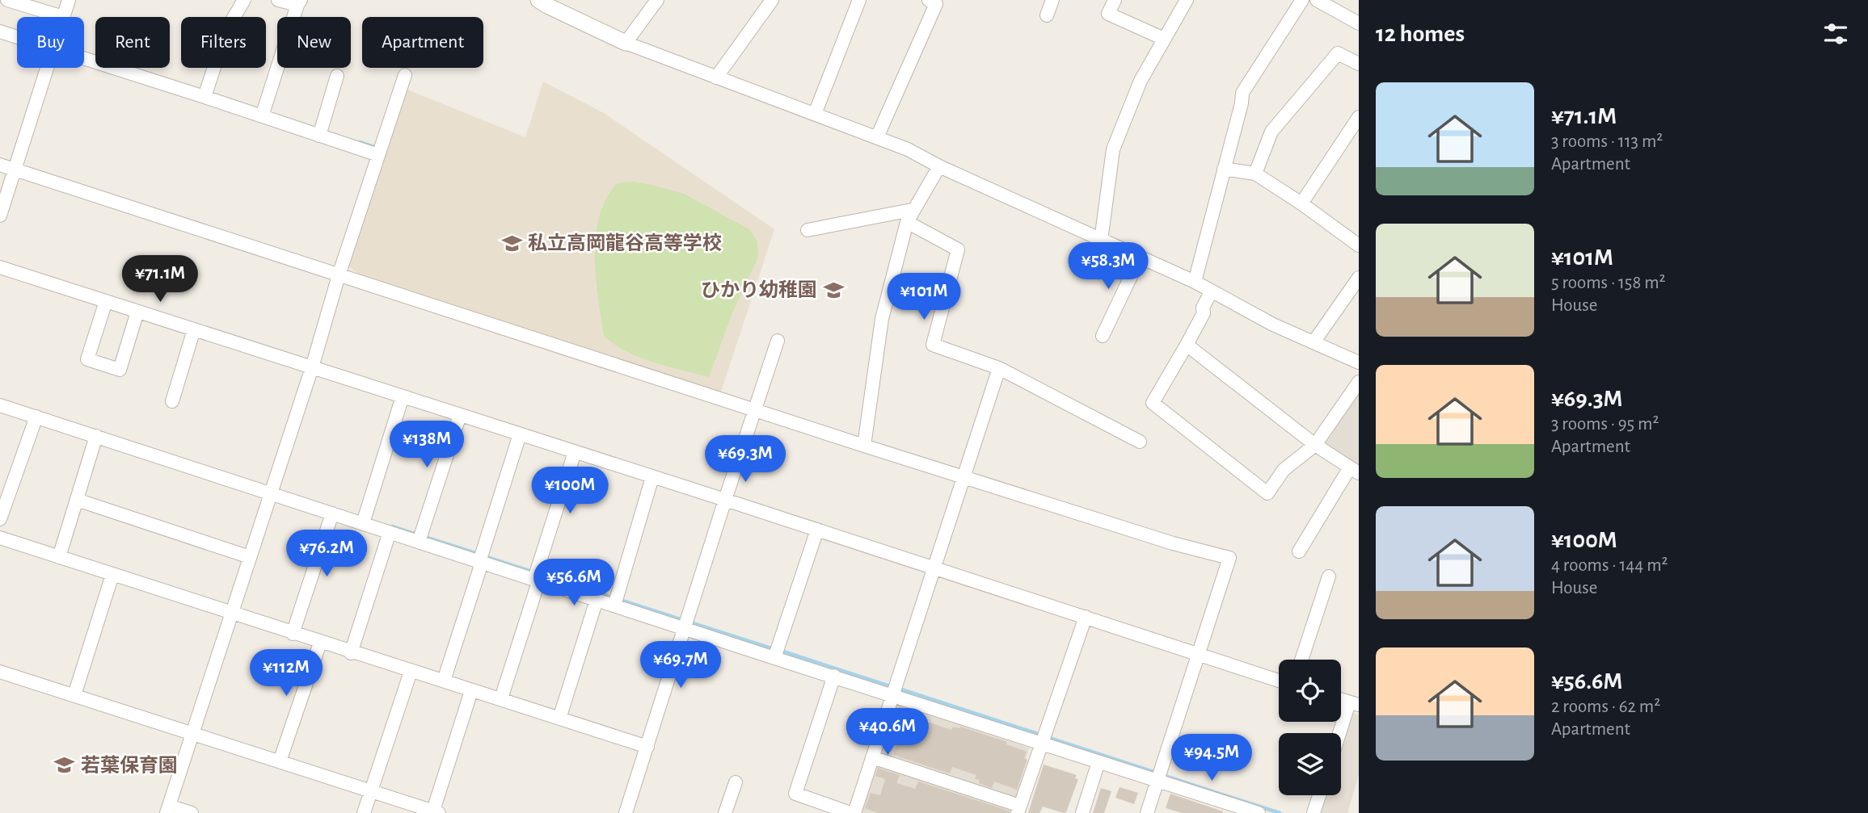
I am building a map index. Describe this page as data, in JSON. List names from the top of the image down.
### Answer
{
  "places": {
    "school or university": ["私立高岡龍谷高等学校", "ひかり幼稚園", "若葉保育園"]
  },
  "page": {
    "heading": "12 homes",
    "chip": [
      "Buy",
      "Rent",
      "Filters",
      "New",
      "Apartment"
    ],
    "list": [
      {
        "name": "¥71.1M",
        "note": "3 rooms · 113 m² · Apartment"
      },
      {
        "name": "¥101M",
        "note": "5 rooms · 158 m² · House"
      },
      {
        "name": "¥69.3M",
        "note": "3 rooms · 95 m² · Apartment"
      },
      {
        "name": "¥100M",
        "note": "4 rooms · 144 m² · House"
      },
      {
        "name": "¥56.6M",
        "note": "2 rooms · 62 m² · Apartment"
      }
    ],
    "price": [
      "¥58.3M",
      "¥71.1M",
      "¥101M",
      "¥138M",
      "¥69.3M",
      "¥100M",
      "¥76.2M",
      "¥56.6M",
      "¥69.7M",
      "¥112M",
      "¥40.6M",
      "¥94.5M"
    ]
  }
}
